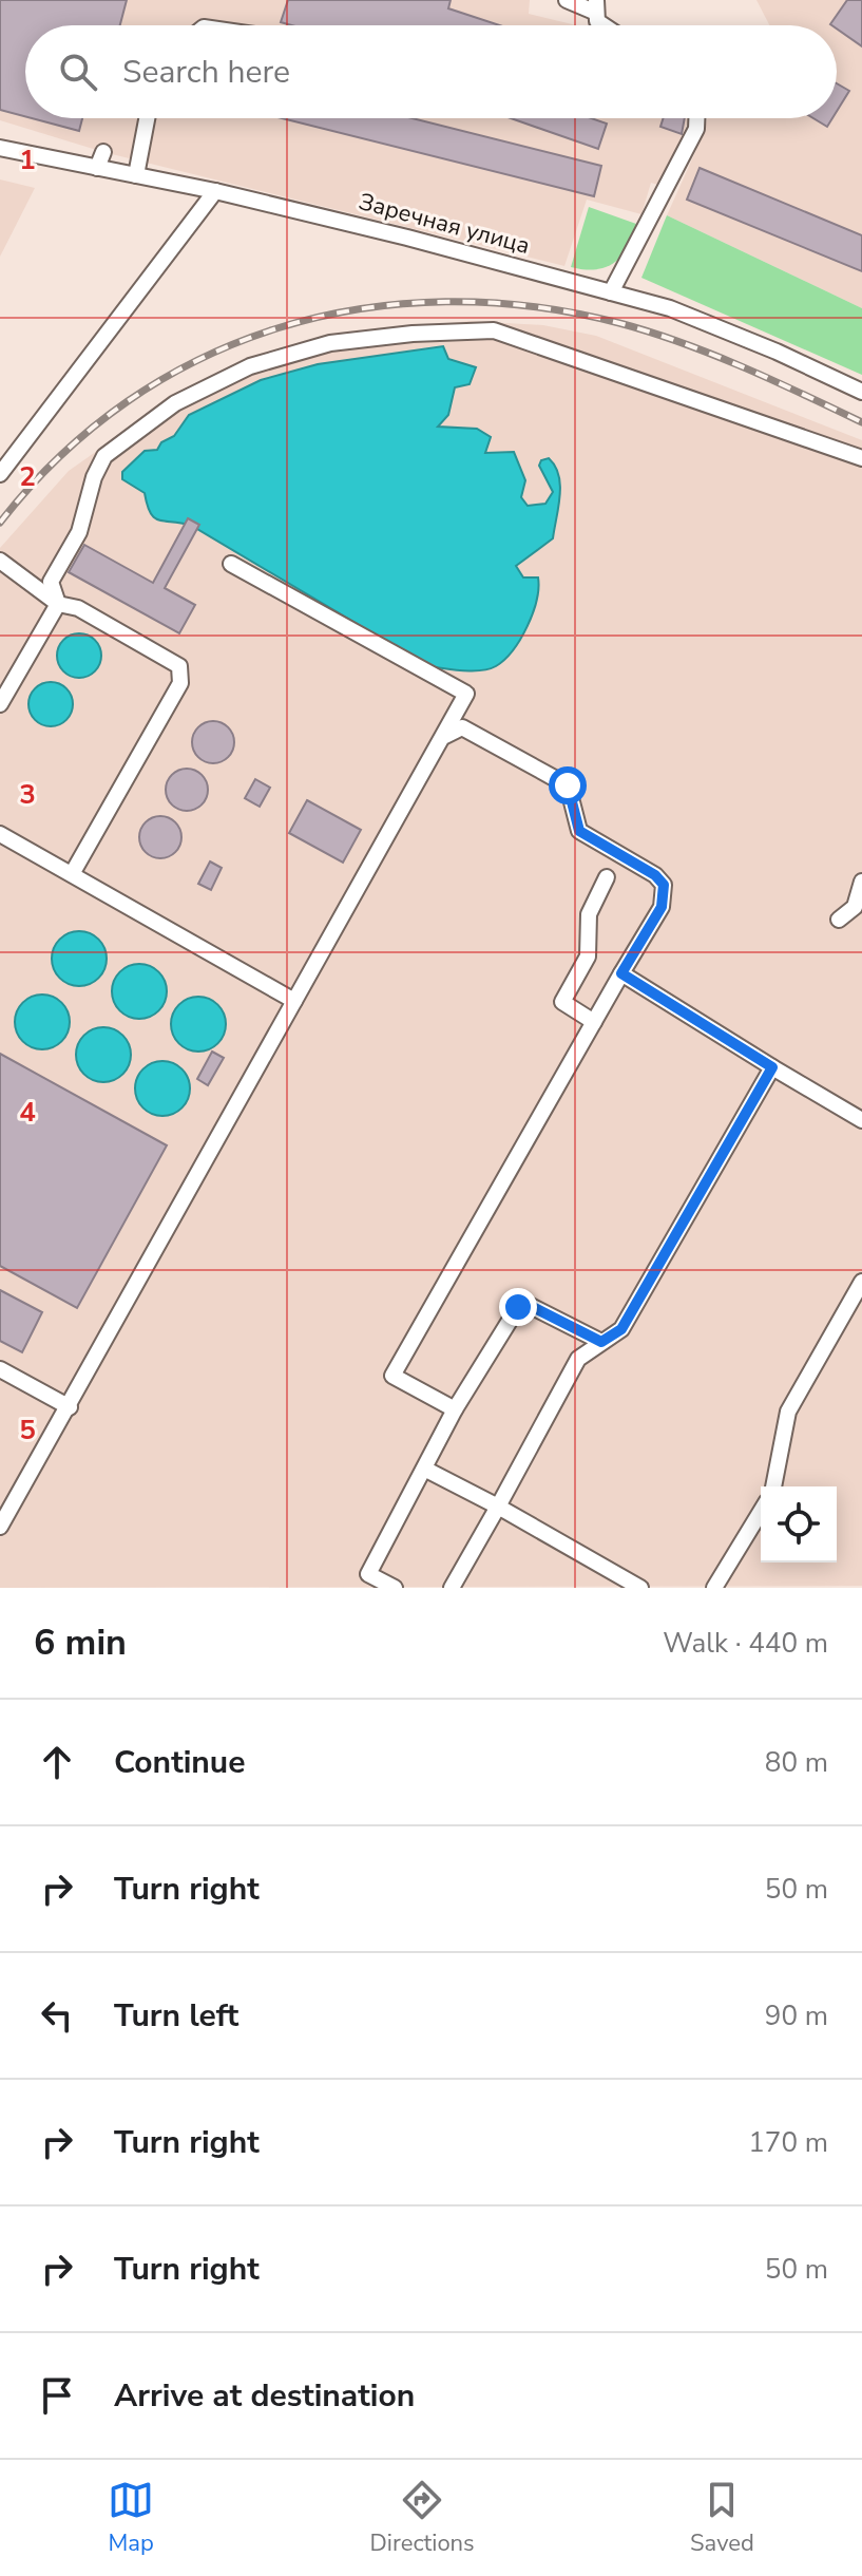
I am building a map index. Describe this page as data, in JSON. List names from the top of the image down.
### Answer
{
  "streets": {
    "street": ["Заречная улица"]
  },
  "page": {
    "search": "Search here",
    "heading": ["6 min", "Walk · 440 m"],
    "list": [
      ["Continue", "80 m"],
      ["Turn right", "50 m"],
      ["Turn left", "90 m"],
      ["Turn right", "170 m"],
      ["Turn right", "50 m"],
      "Arrive at destination"
    ],
    "nav": ["Map", "Directions", "Saved"]
  },
  "grid": {
    "rows": [
      "1",
      "2",
      "3",
      "4",
      "5"
    ]
  }
}
